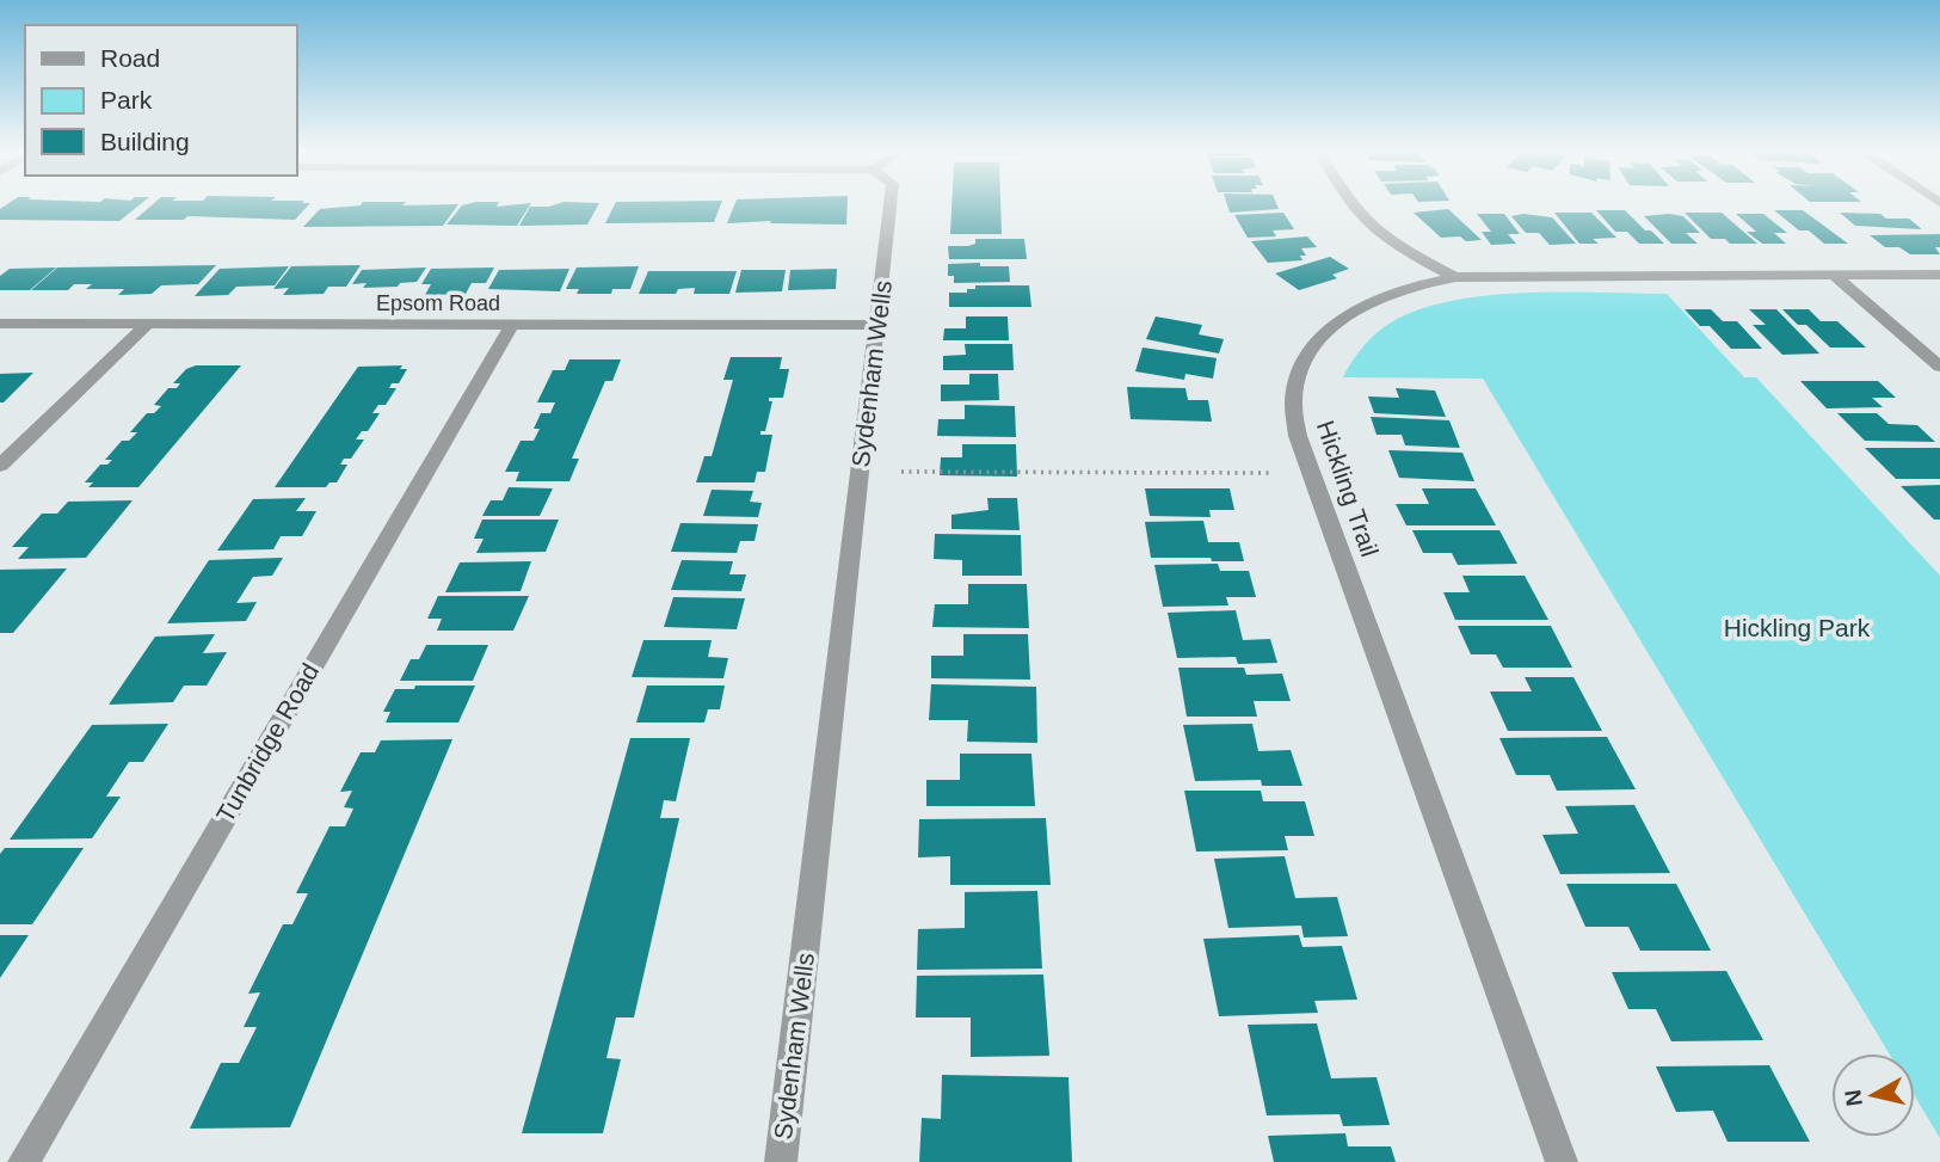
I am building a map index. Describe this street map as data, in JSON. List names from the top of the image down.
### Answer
{
  "streets": {
    "street": [
      "Epsom Road",
      "Sydenham Wells",
      "Hickling Trail",
      "Tunbridge Road"
    ]
  },
  "crossings": [
    ["Epsom Road", "Sydenham Wells"],
    ["Epsom Road", "Tunbridge Road"]
  ],
  "parks": ["Hickling Park"],
  "legend": ["Road", "Park", "Building"],
  "north": "left"
}
